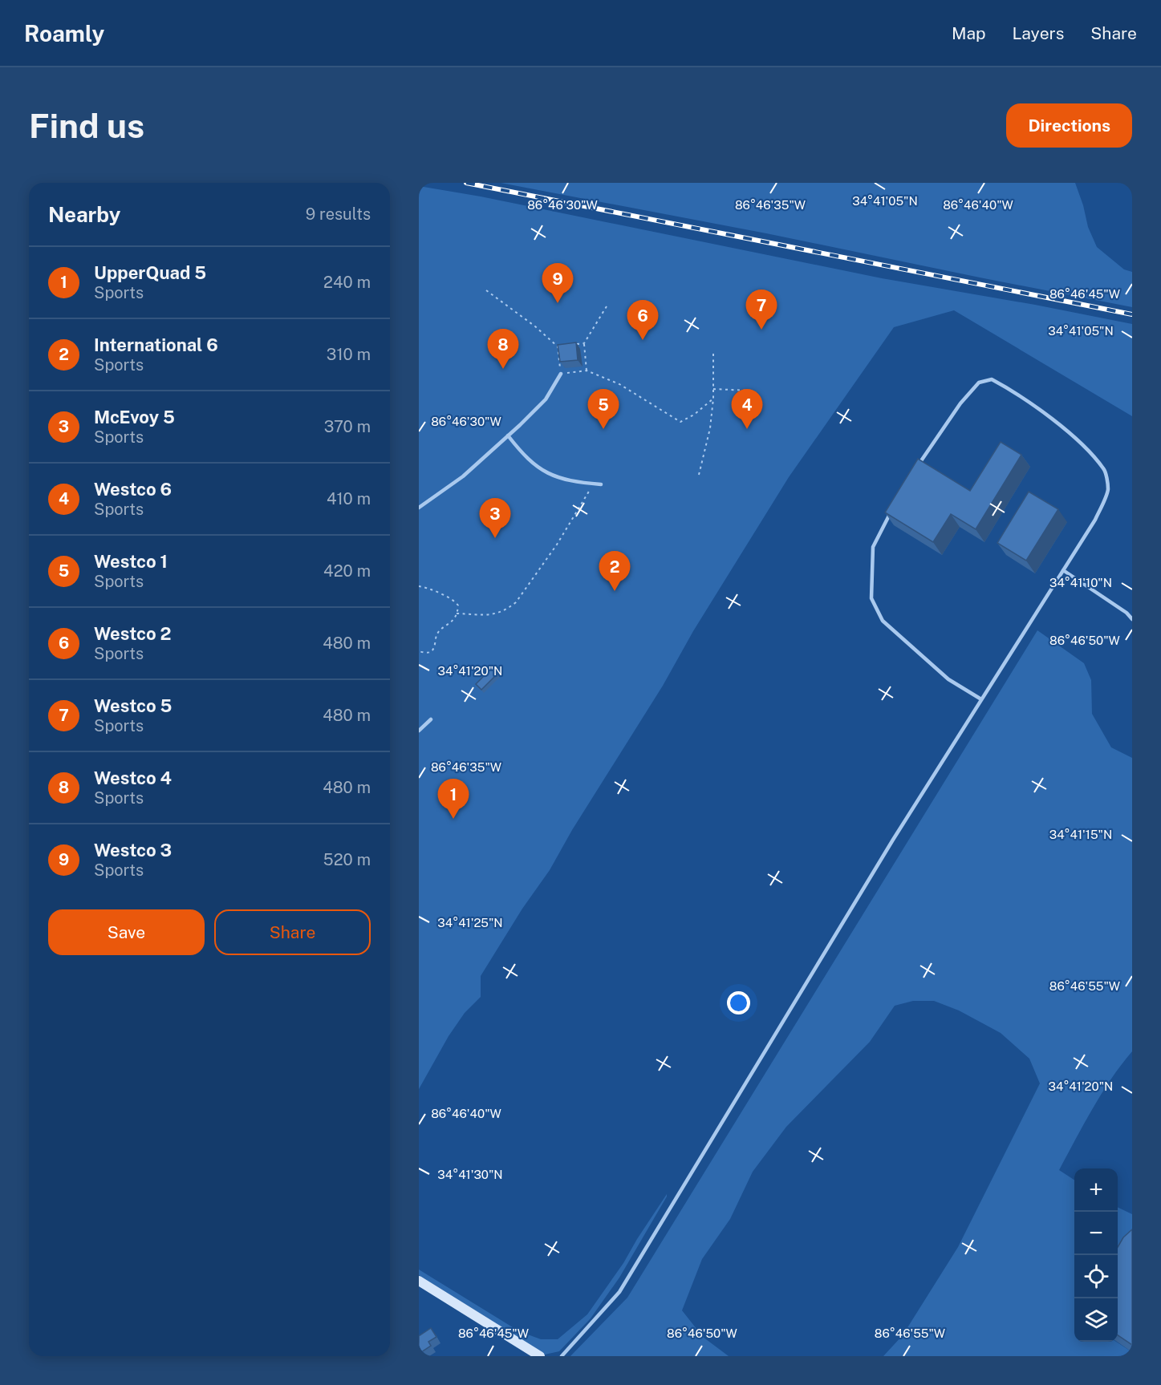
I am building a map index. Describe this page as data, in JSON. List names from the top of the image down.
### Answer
{
  "page": {
    "header": "Roamly",
    "nav": ["Map", "Layers", "Share"],
    "buttons": [
      "Directions",
      ["Save", "Share"]
    ],
    "title": "Find us",
    "heading": ["Nearby", "9 results"],
    "list": [
      {
        "mark": "1",
        "name": "UpperQuad 5",
        "note": "Sports",
        "value": "240 m"
      },
      {
        "mark": "2",
        "name": "International 6",
        "note": "Sports",
        "value": "310 m"
      },
      {
        "mark": "3",
        "name": "McEvoy 5",
        "note": "Sports",
        "value": "370 m"
      },
      {
        "mark": "4",
        "name": "Westco 6",
        "note": "Sports",
        "value": "410 m"
      },
      {
        "mark": "5",
        "name": "Westco 1",
        "note": "Sports",
        "value": "420 m"
      },
      {
        "mark": "6",
        "name": "Westco 2",
        "note": "Sports",
        "value": "480 m"
      },
      {
        "mark": "7",
        "name": "Westco 5",
        "note": "Sports",
        "value": "480 m"
      },
      {
        "mark": "8",
        "name": "Westco 4",
        "note": "Sports",
        "value": "480 m"
      },
      {
        "mark": "9",
        "name": "Westco 3",
        "note": "Sports",
        "value": "520 m"
      }
    ],
    "pins": [
      "9",
      "7",
      "6",
      "8",
      "4",
      "5",
      "3",
      "2",
      "1"
    ],
    "map_buttons": ["+", "−"]
  },
  "coordinates": [
    "34°41'05\"N",
    "86°46'30\"W",
    "86°46'35\"W",
    "86°46'40\"W",
    "86°46'45\"W",
    "34°41'10\"N",
    "86°46'50\"W",
    "34°41'20\"N",
    "34°41'15\"N",
    "34°41'25\"N",
    "86°46'55\"W",
    "34°41'30\"N"
  ]
}
